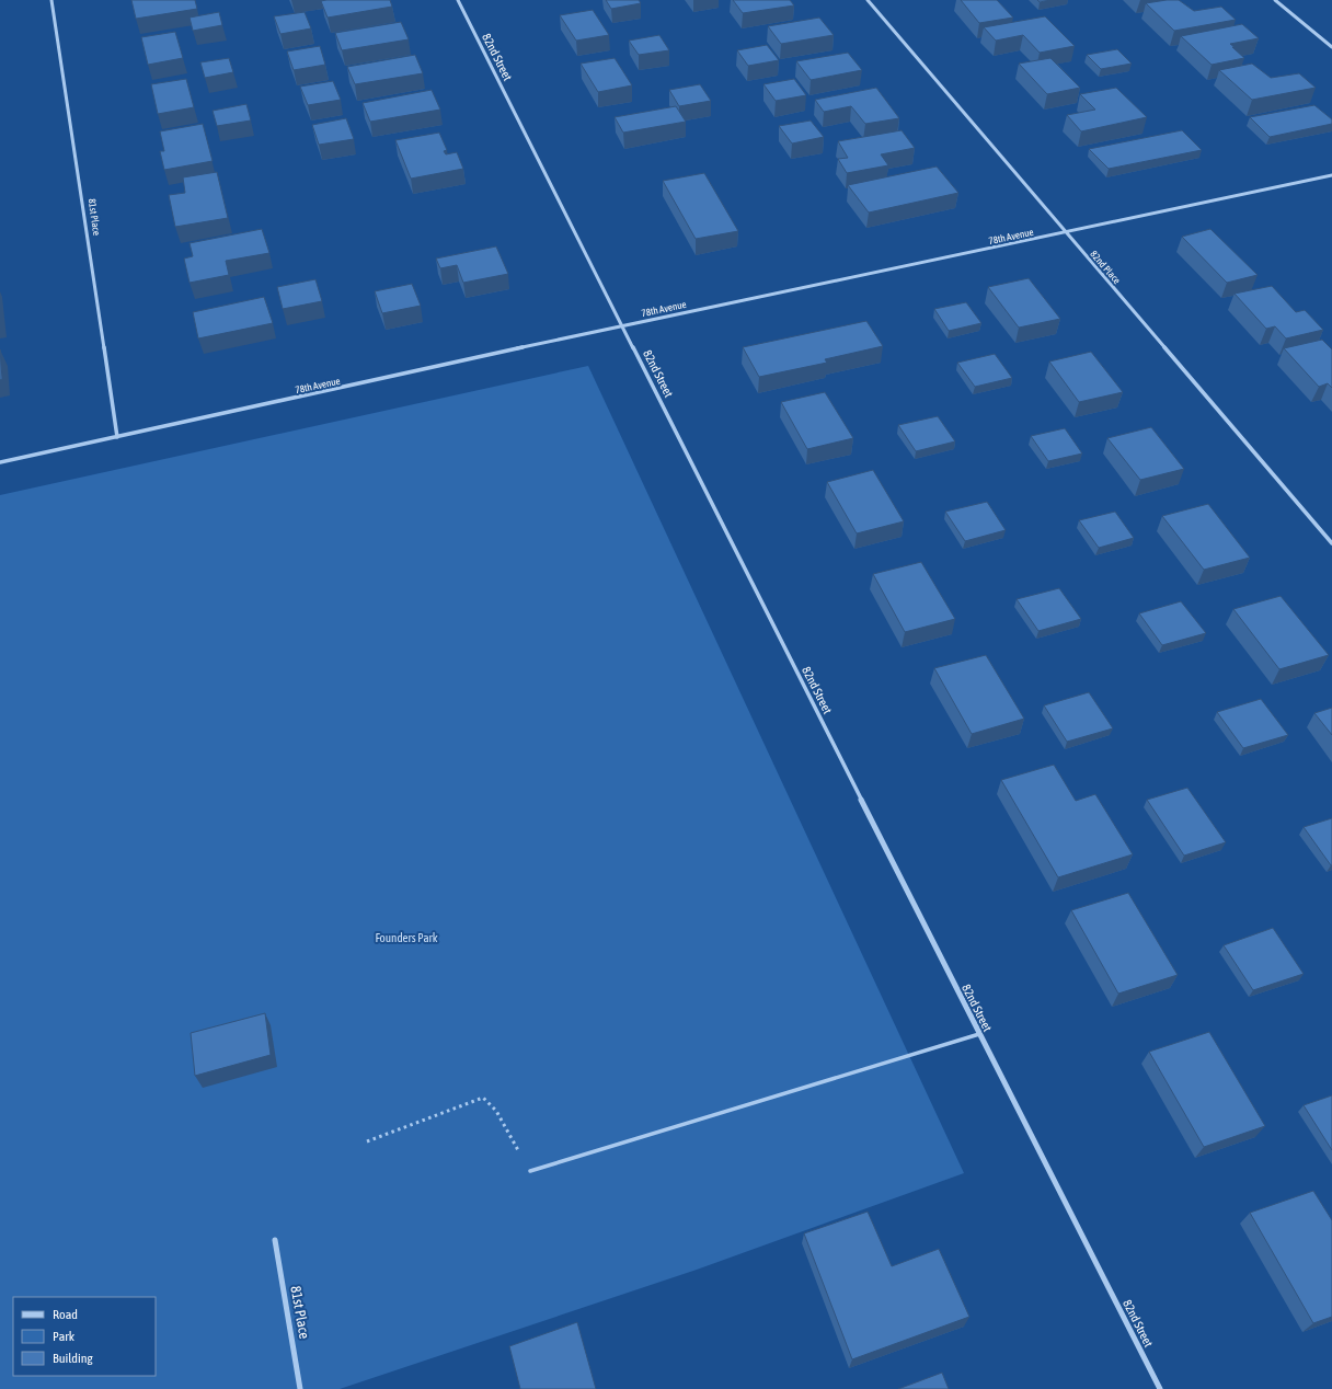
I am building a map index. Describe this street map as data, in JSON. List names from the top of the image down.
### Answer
{
  "streets": {
    "street": [
      "82nd Street",
      "81st Place",
      "78th Avenue",
      "82nd Place"
    ]
  },
  "crossings": [
    ["82nd Street", "78th Avenue"],
    ["81st Place", "78th Avenue"],
    ["78th Avenue", "82nd Place"]
  ],
  "parks": ["Founders Park"],
  "legend": ["Road", "Park", "Building"]
}
